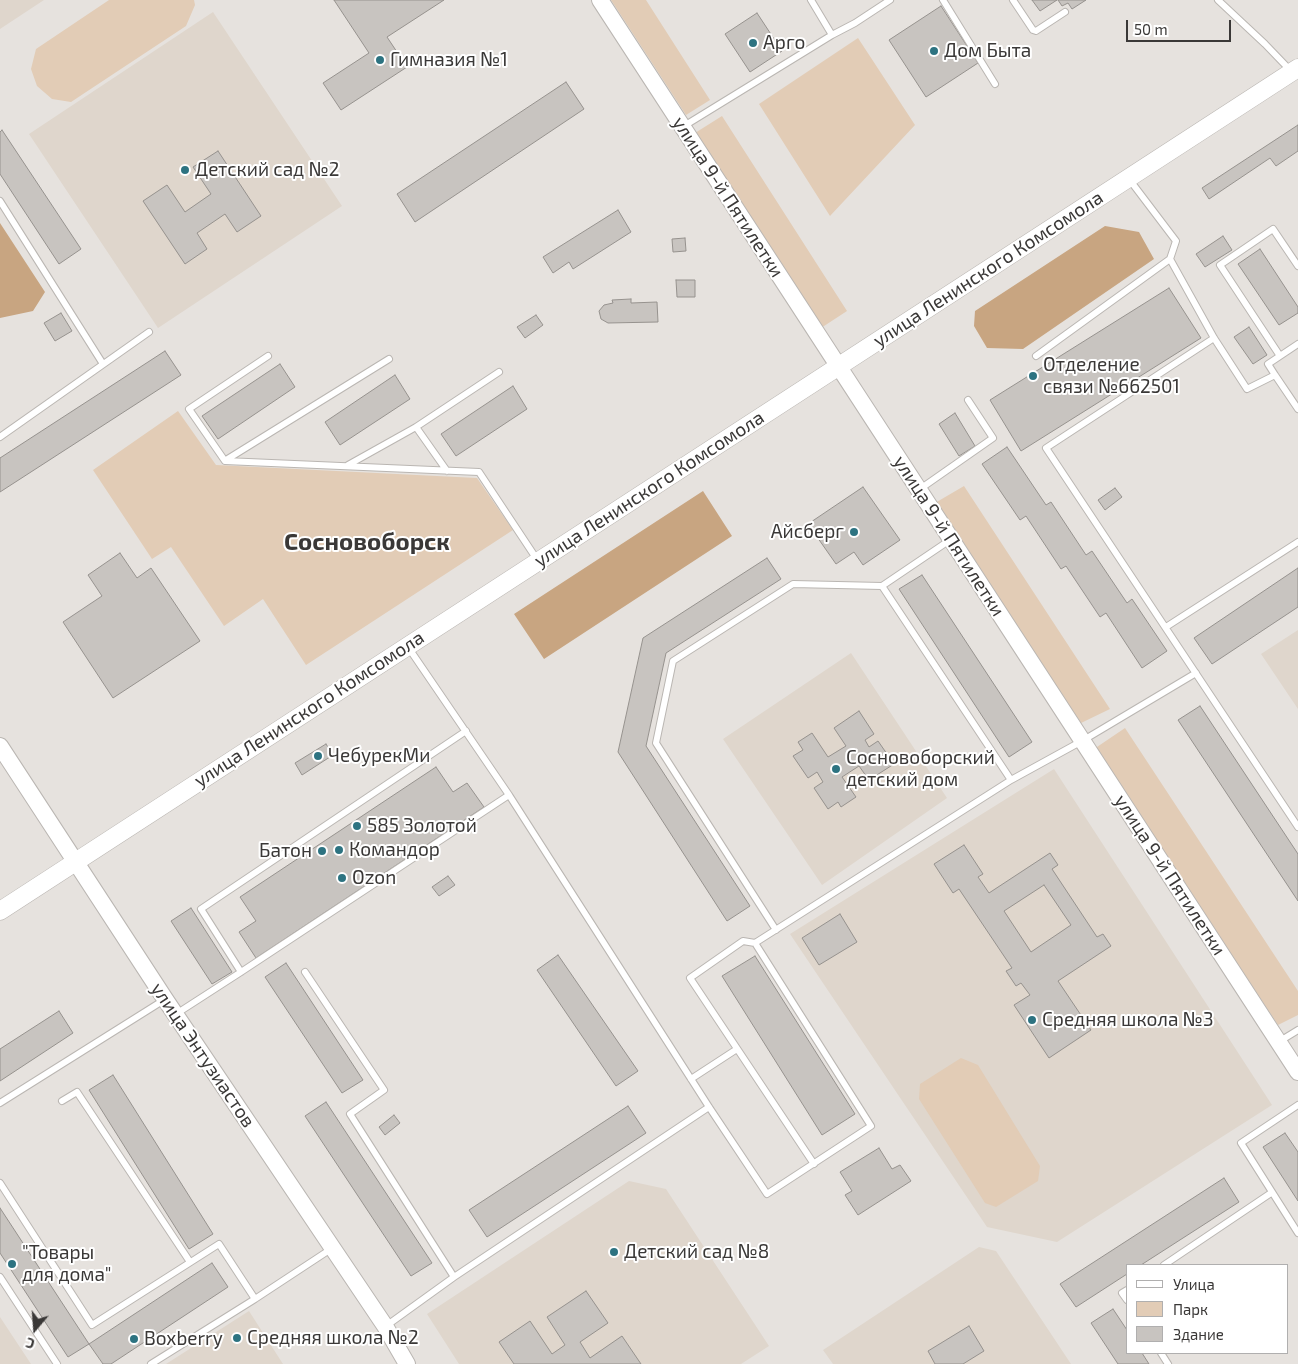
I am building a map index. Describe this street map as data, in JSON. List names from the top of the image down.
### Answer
{
  "streets": {
    "main road": ["улица Ленинского Комсомола"],
    "street": ["улица 9-й Пятилетки", "улица Энтузиастов"]
  },
  "crossings": [
    ["улица 9-й Пятилетки", "улица Ленинского Комсомола"],
    ["улица Ленинского Комсомола", "улица Энтузиастов"]
  ],
  "districts": ["Сосновоборск"],
  "places": [
    "Арго",
    "Дом Быта",
    "Гимназия №1",
    "Детский сад №2",
    "Отделение связи №662501",
    "Айсберг",
    "ЧебурекМи",
    "Сосновоборский детский дом",
    "585 Золотой",
    "Командор",
    "Батон",
    "Ozon",
    "Средняя школа №3",
    "Детский сад №8",
    "\"Товары для дома\"",
    "Средняя школа №2",
    "Boxberry"
  ],
  "legend": ["Улица", "Парк", "Здание"],
  "scale_bar": "50 m",
  "north": "bottom"
}
